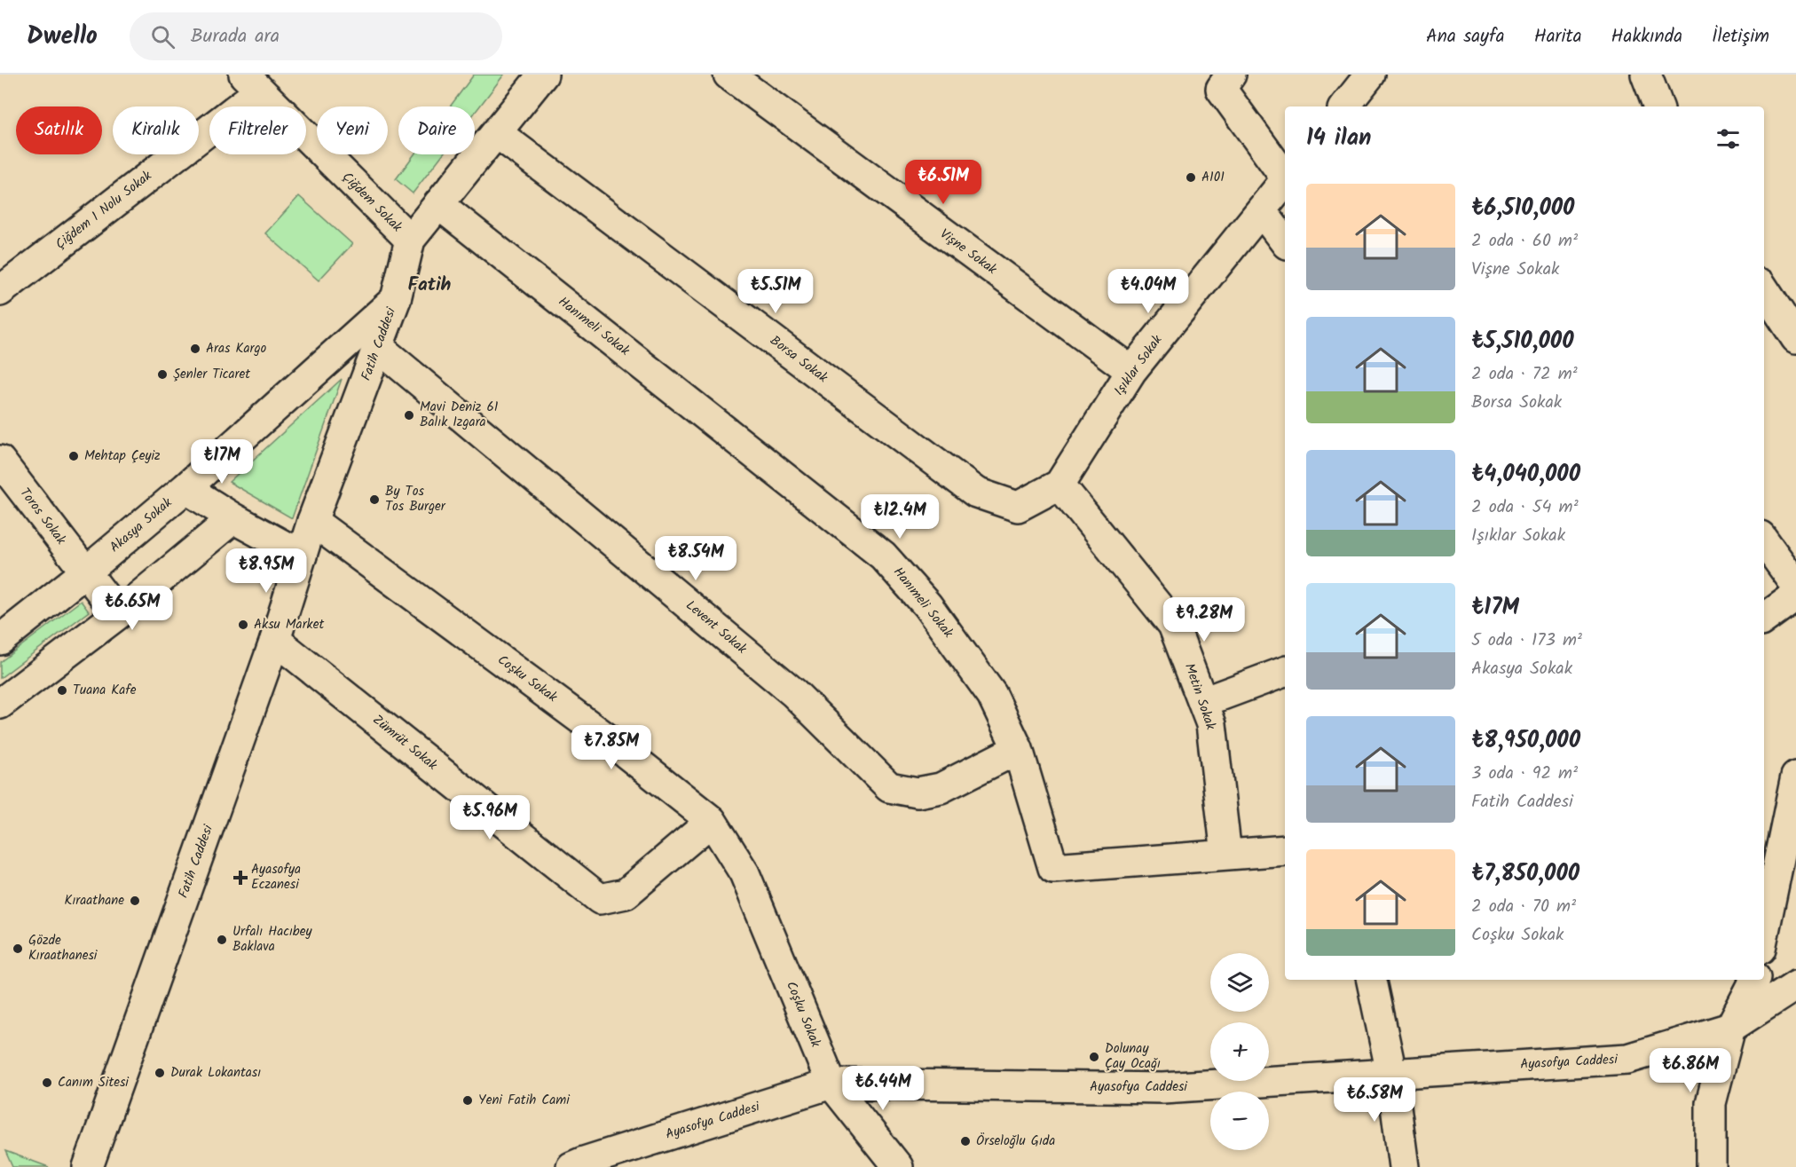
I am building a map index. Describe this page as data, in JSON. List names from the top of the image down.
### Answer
{
  "streets": {
    "street": [
      "Çiğdem Sokak",
      "Çiğdem 1 Nolu Sokak",
      "Vişne Sokak",
      "Hanımeli Sokak",
      "Fatih Caddesi",
      "Borsa Sokak",
      "Işıklar Sokak",
      "Toros Sokak",
      "Akasya Sokak",
      "Levent Sokak",
      "Coşku Sokak",
      "Metin Sokak",
      "Zümrüt Sokak",
      "Ayasofya Caddesi"
    ]
  },
  "crossings": [
    ["Çiğdem Sokak", "Çiğdem 1 Nolu Sokak"],
    ["Çiğdem Sokak", "Fatih Caddesi"],
    ["Vişne Sokak", "Işıklar Sokak"],
    ["Hanımeli Sokak", "Fatih Caddesi"],
    ["Hanımeli Sokak", "Levent Sokak"],
    ["Hanımeli Sokak", "Metin Sokak"],
    ["Fatih Caddesi", "Borsa Sokak"],
    ["Fatih Caddesi", "Akasya Sokak"],
    ["Fatih Caddesi", "Levent Sokak"],
    ["Fatih Caddesi", "Coşku Sokak"],
    ["Fatih Caddesi", "Zümrüt Sokak"],
    ["Borsa Sokak", "Işıklar Sokak"],
    ["Borsa Sokak", "Metin Sokak"],
    ["Işıklar Sokak", "Metin Sokak"],
    ["Toros Sokak", "Akasya Sokak"],
    ["Coşku Sokak", "Zümrüt Sokak"],
    ["Coşku Sokak", "Ayasofya Caddesi"]
  ],
  "districts": ["Fatih"],
  "places": {
    "other": [
      "A101",
      "Aras Kargo",
      "Şenler Ticaret",
      "Mavi Deniz 61 Balık Izgara",
      "Mehtap Çeyiz",
      "By Tos Tos Burger",
      "Aksu Market",
      "Tuana Kafe",
      "Kıraathane",
      "Urfalı Hacıbey Baklava",
      "Gözde Kıraathanesi",
      "Dolunay Çay Ocağı",
      "Durak Lokantası",
      "Canım Sitesi",
      "Yeni Fatih Cami",
      "Örseloğlu Gıda"
    ],
    "health": ["Ayasofya Eczanesi"]
  },
  "page": {
    "header": "Dwello",
    "search": "Burada ara",
    "nav": [
      "Ana sayfa",
      "Harita",
      "Hakkında",
      "İletişim"
    ],
    "chip": [
      "Satılık",
      "Kiralık",
      "Filtreler",
      "Yeni",
      "Daire"
    ],
    "heading": "14 ilan",
    "price": [
      "₺6.51M",
      "₺5.51M",
      "₺4.04M",
      "₺17M",
      "₺12.4M",
      "₺8.54M",
      "₺8.95M",
      "₺6.65M",
      "₺9.28M",
      "₺7.85M",
      "₺5.96M",
      "₺6.86M",
      "₺6.44M",
      "₺6.58M"
    ],
    "list": [
      {
        "name": "₺6,510,000",
        "note": "2 oda · 60 m² · Vişne Sokak"
      },
      {
        "name": "₺5,510,000",
        "note": "2 oda · 72 m² · Borsa Sokak"
      },
      {
        "name": "₺4,040,000",
        "note": "2 oda · 54 m² · Işıklar Sokak"
      },
      {
        "name": "₺17M",
        "note": "5 oda · 173 m² · Akasya Sokak"
      },
      {
        "name": "₺8,950,000",
        "note": "3 oda · 92 m² · Fatih Caddesi"
      },
      {
        "name": "₺7,850,000",
        "note": "2 oda · 70 m² · Coşku Sokak"
      }
    ],
    "map_buttons": ["+", "−"]
  }
}
